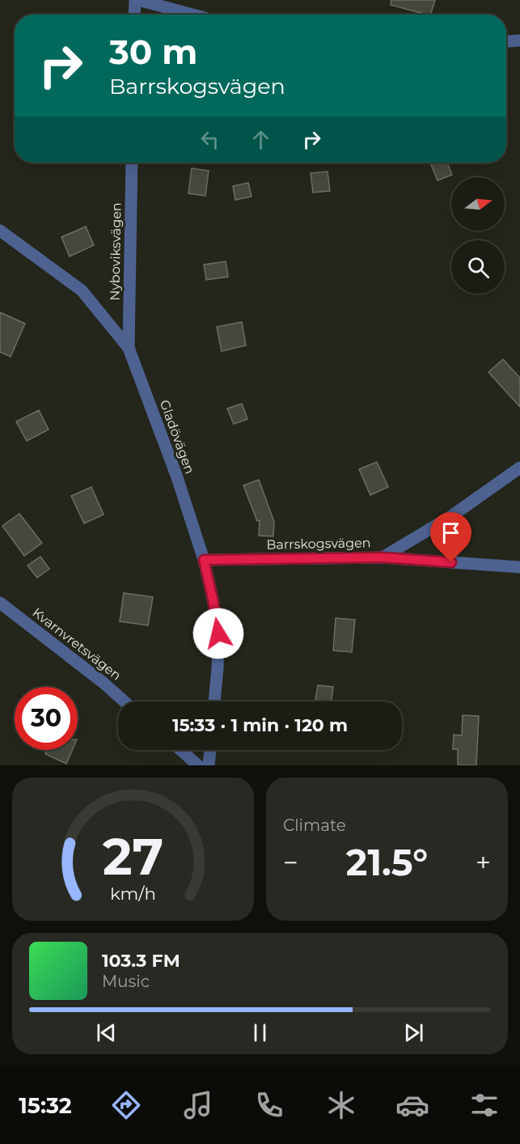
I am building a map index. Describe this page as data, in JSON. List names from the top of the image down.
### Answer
{
  "streets": {
    "street": [
      "Nyboviksvägen",
      "Gladövägen",
      "Barrskogsvägen",
      "Kvarnvretsvägen"
    ]
  },
  "crossings": [
    ["Nyboviksvägen", "Gladövägen"],
    ["Gladövägen", "Barrskogsvägen"]
  ],
  "north": "right",
  "page": {
    "turn": ["30 m", "Barrskogsvägen"],
    "limit": "30",
    "trip": "15:33 · 1 min · 120 m",
    "tile": "Climate",
    "heat": ["−", "21.5°", "+"],
    "song": ["103.3 FM", "Music"],
    "tabs": "15:32",
    "gauge": ["27", "km/h"]
  }
}
